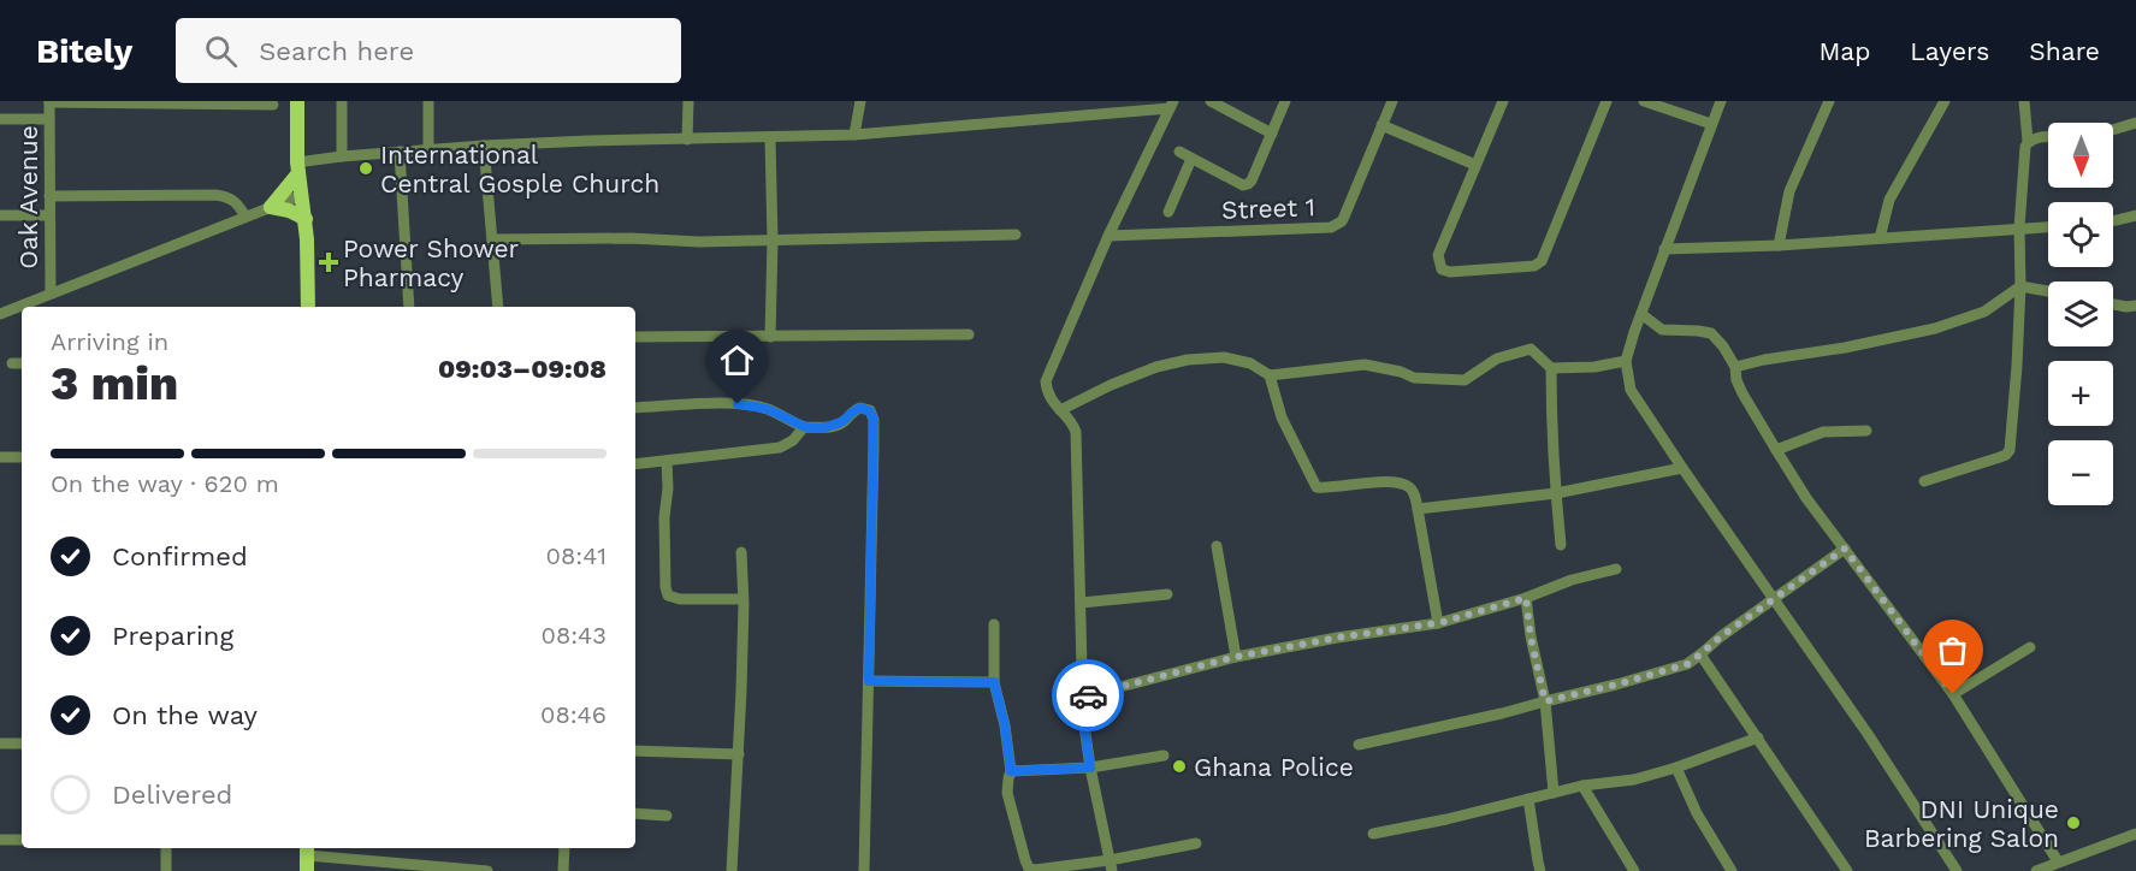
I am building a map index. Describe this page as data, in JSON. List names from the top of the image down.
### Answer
{
  "streets": {
    "street": ["Oak Avenue", "Street 1"]
  },
  "places": {
    "other": ["International Central Gosple Church", "Ghana Police", "DNI Unique Barbering Salon"],
    "health": ["Power Shower Pharmacy"]
  },
  "north": "bottom",
  "page": {
    "header": "Bitely",
    "search": "Search here",
    "nav": ["Map", "Layers", "Share"],
    "map_buttons": ["+", "−"],
    "heading": ["3 min", "Arriving in", "09:03–09:08"],
    "bar": "On the way · 620 m",
    "list": [
      ["Confirmed", "08:41"],
      ["Preparing", "08:43"],
      ["On the way", "08:46"],
      "Delivered"
    ]
  }
}
